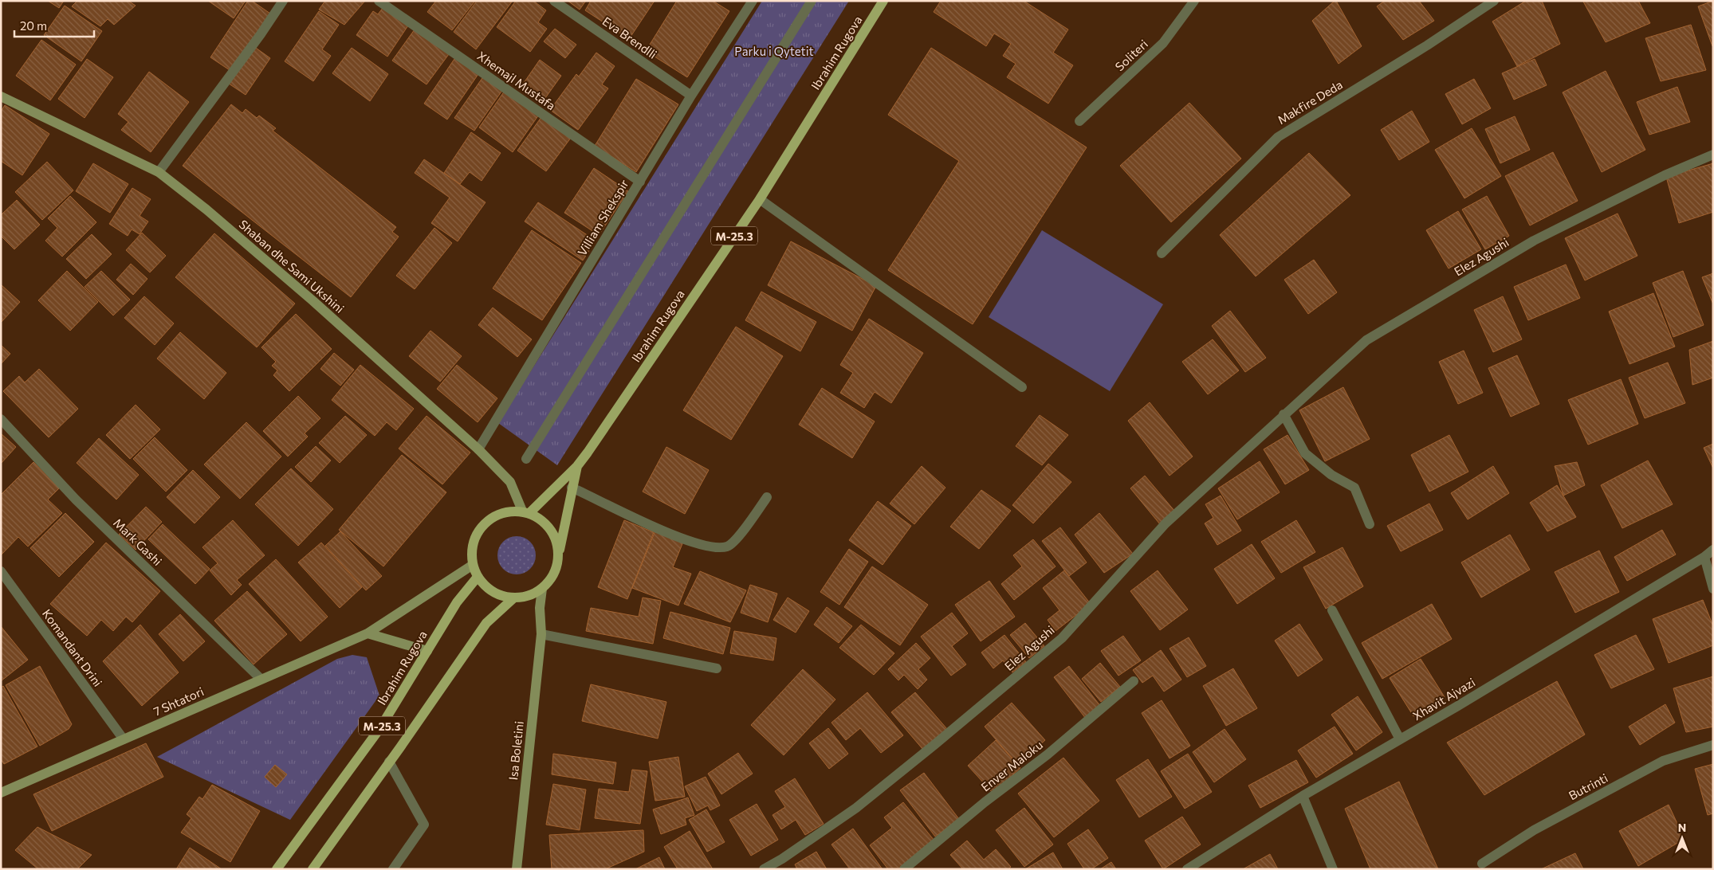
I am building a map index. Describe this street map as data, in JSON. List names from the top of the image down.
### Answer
{
  "streets": {
    "main road": ["Ibrahim Rugova", "M-25.3"],
    "street": [
      "Eva Brendlli",
      "Soliteri",
      "Xhemajl Mustafa",
      "Makfire Deda",
      "Villiam Shekspir",
      "Elez Agushi",
      "Shaban dhe Sami Ukshini",
      "Mark Gashi",
      "Komandant Drini",
      "Xhavit Ajvazi",
      "7 Shtatori",
      "Isa Boletini",
      "Enver Maloku",
      "Butrinti"
    ]
  },
  "crossings": [
    ["Eva Brendlli", "Villiam Shekspir"],
    ["Ibrahim Rugova", "Shaban dhe Sami Ukshini"],
    ["Ibrahim Rugova", "7 Shtatori"],
    ["Ibrahim Rugova", "Isa Boletini"],
    ["Xhemajl Mustafa", "Villiam Shekspir"],
    ["Villiam Shekspir", "Shaban dhe Sami Ukshini"],
    ["Shaban dhe Sami Ukshini", "7 Shtatori"],
    ["Shaban dhe Sami Ukshini", "Isa Boletini"],
    ["Mark Gashi", "7 Shtatori"],
    ["Komandant Drini", "7 Shtatori"],
    ["7 Shtatori", "Isa Boletini"]
  ],
  "parks": ["Parku i Qytetit"],
  "scale_bar": "20 m",
  "north": "top"
}
